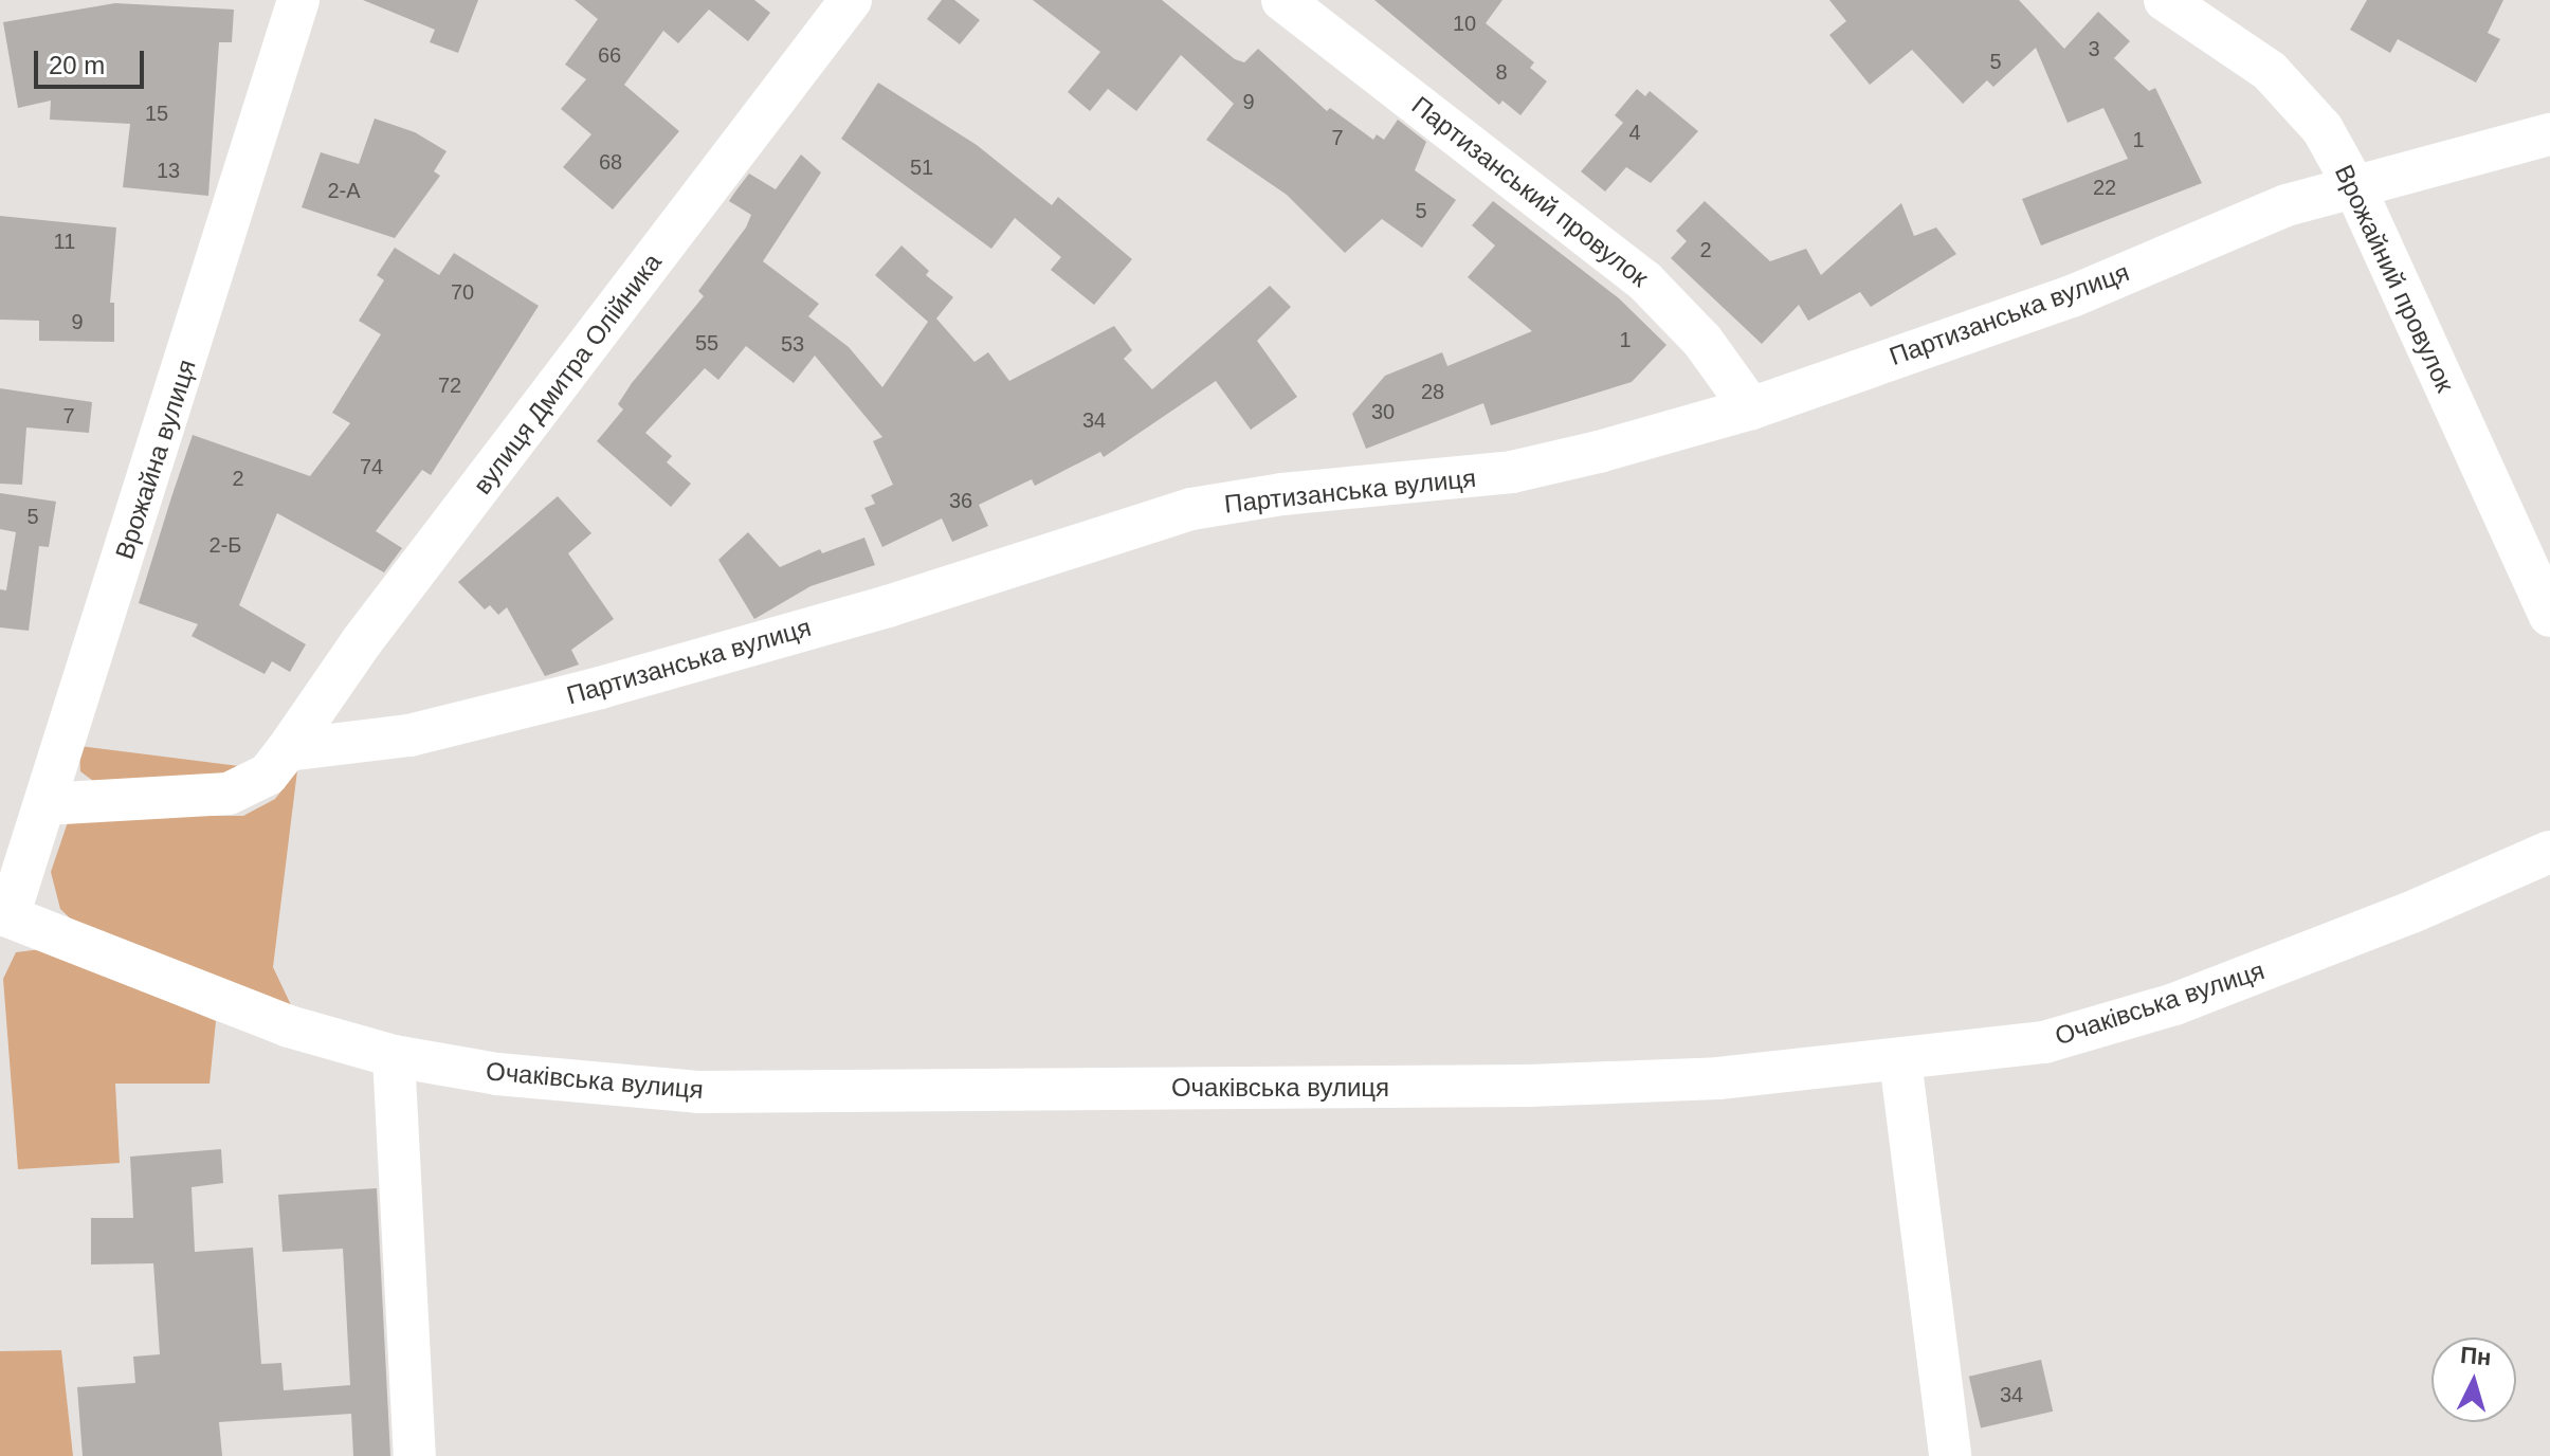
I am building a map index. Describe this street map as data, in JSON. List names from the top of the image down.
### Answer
{
  "streets": {
    "street": [
      "Партизанський провулок",
      "Врожайний провулок",
      "Партизанська вулиця",
      "вулиця Дмитра Олійника",
      "Врожайна вулиця",
      "Очаківська вулиця"
    ]
  },
  "crossings": [
    ["Партизанський провулок", "Партизанська вулиця"],
    ["Врожайний провулок", "Партизанська вулиця"],
    ["Партизанська вулиця", "вулиця Дмитра Олійника"],
    ["Врожайна вулиця", "Очаківська вулиця"]
  ],
  "house_numbers": [
    "10",
    "3",
    "66",
    "5",
    "8",
    "9",
    "15",
    "4",
    "7",
    "1",
    "68",
    "51",
    "13",
    "22",
    "2-А",
    "5",
    "11",
    "2",
    "70",
    "9",
    "1",
    "55",
    "53",
    "72",
    "28",
    "30",
    "7",
    "34",
    "74",
    "2",
    "36",
    "5",
    "2-Б",
    "34"
  ],
  "scale_bar": "20 m",
  "north": "top"
}
